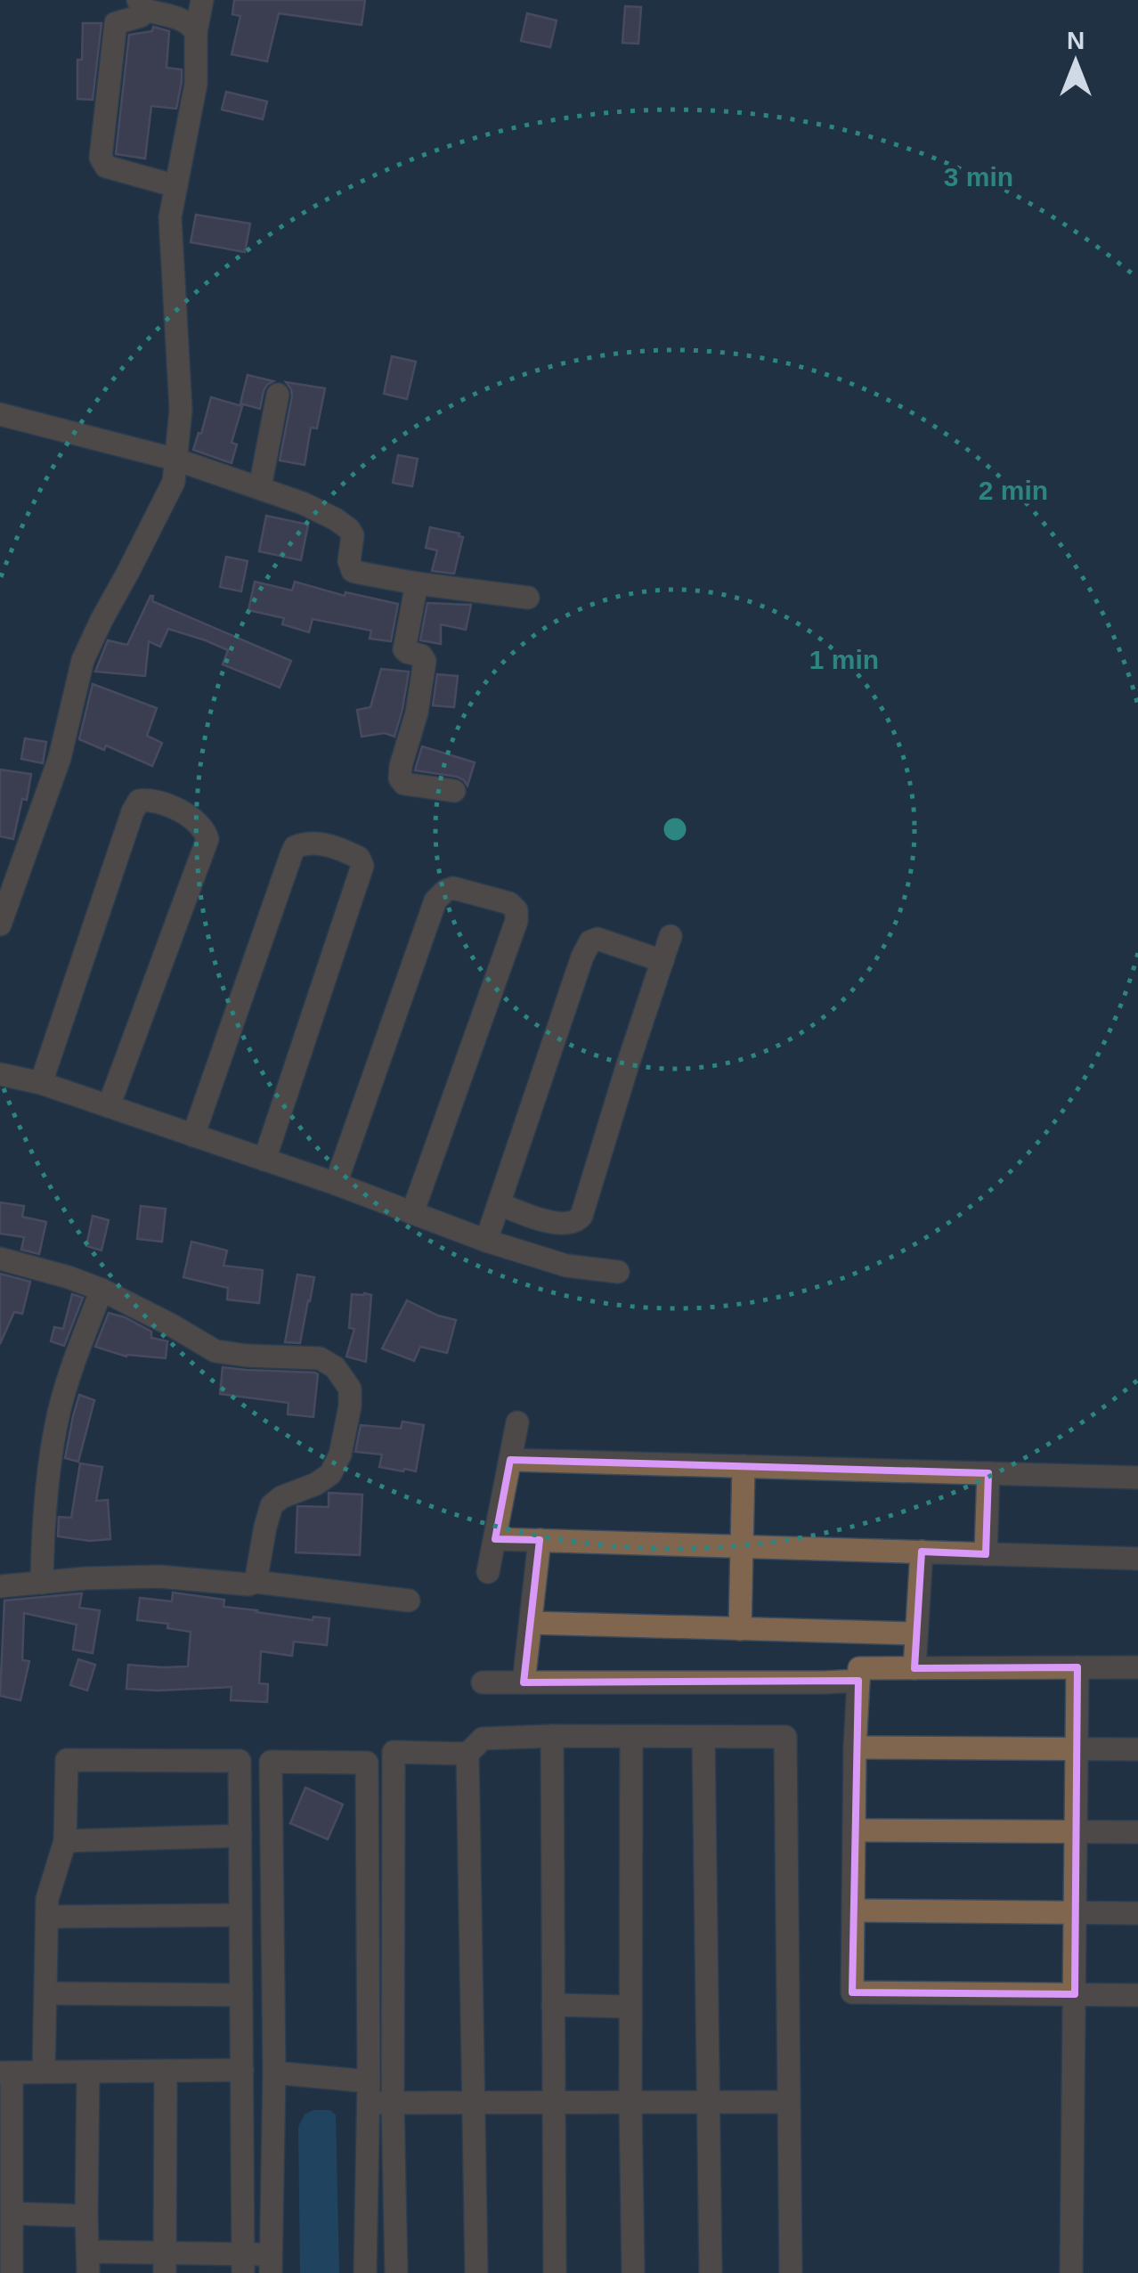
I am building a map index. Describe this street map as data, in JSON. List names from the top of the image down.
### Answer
{
  "north": "top",
  "rings": ["3 min", "2 min", "1 min"]
}
